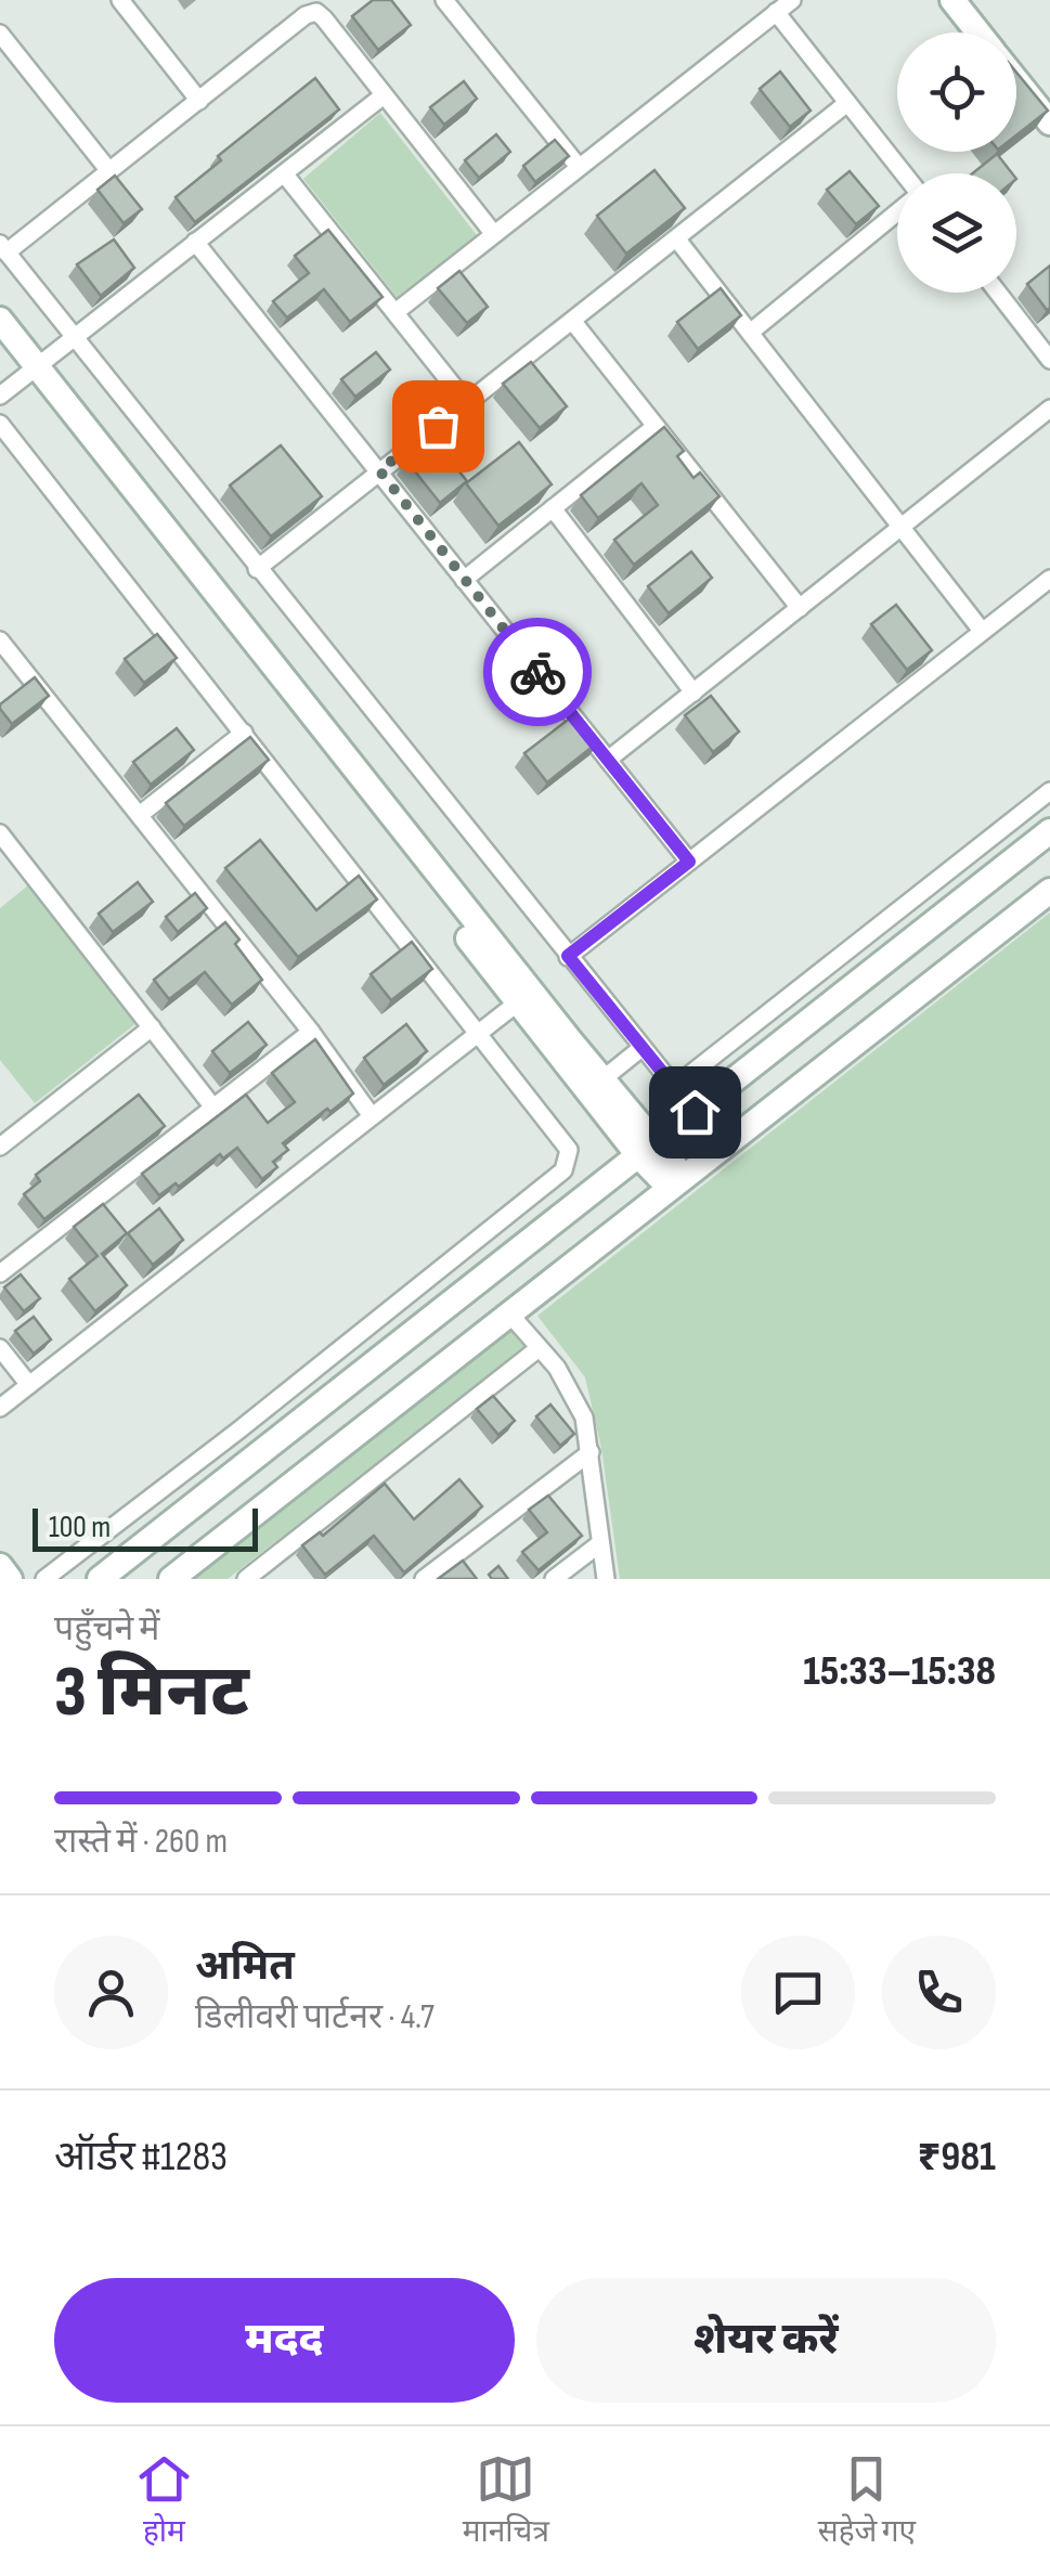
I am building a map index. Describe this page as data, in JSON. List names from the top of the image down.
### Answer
{
  "scale_bar": "100 m",
  "page": {
    "scale": "100 m",
    "heading": ["3 मिनट", "पहुँचने में", "15:33–15:38"],
    "panel": [
      "अमित",
      "डिलीवरी पार्टनर · 4.7",
      "ऑर्डर #1283",
      "₹981"
    ],
    "bar": "रास्ते में · 260 m",
    "buttons": ["मदद", "शेयर करें"],
    "tabs": ["होम", "मानचित्र", "सहेजे गए"]
  }
}
